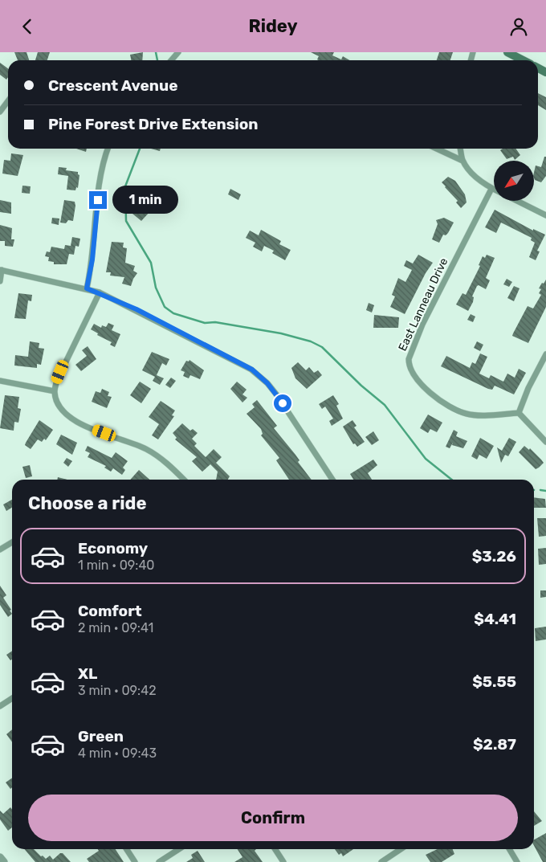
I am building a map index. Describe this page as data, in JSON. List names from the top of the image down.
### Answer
{
  "streets": {
    "street": ["East Lanneau Drive"]
  },
  "north": "bottom left",
  "page": {
    "header": "Ridey",
    "banner": ["Crescent Avenue", "Pine Forest Drive Extension"],
    "bubble": "1 min",
    "heading": "Choose a ride",
    "list": [
      {
        "name": "Economy",
        "note": "1 min · 09:40",
        "value": "$3.26"
      },
      {
        "name": "Comfort",
        "note": "2 min · 09:41",
        "value": "$4.41"
      },
      {
        "name": "XL",
        "note": "3 min · 09:42",
        "value": "$5.55"
      },
      {
        "name": "Green",
        "note": "4 min · 09:43",
        "value": "$2.87"
      }
    ],
    "buttons": "Confirm"
  }
}
